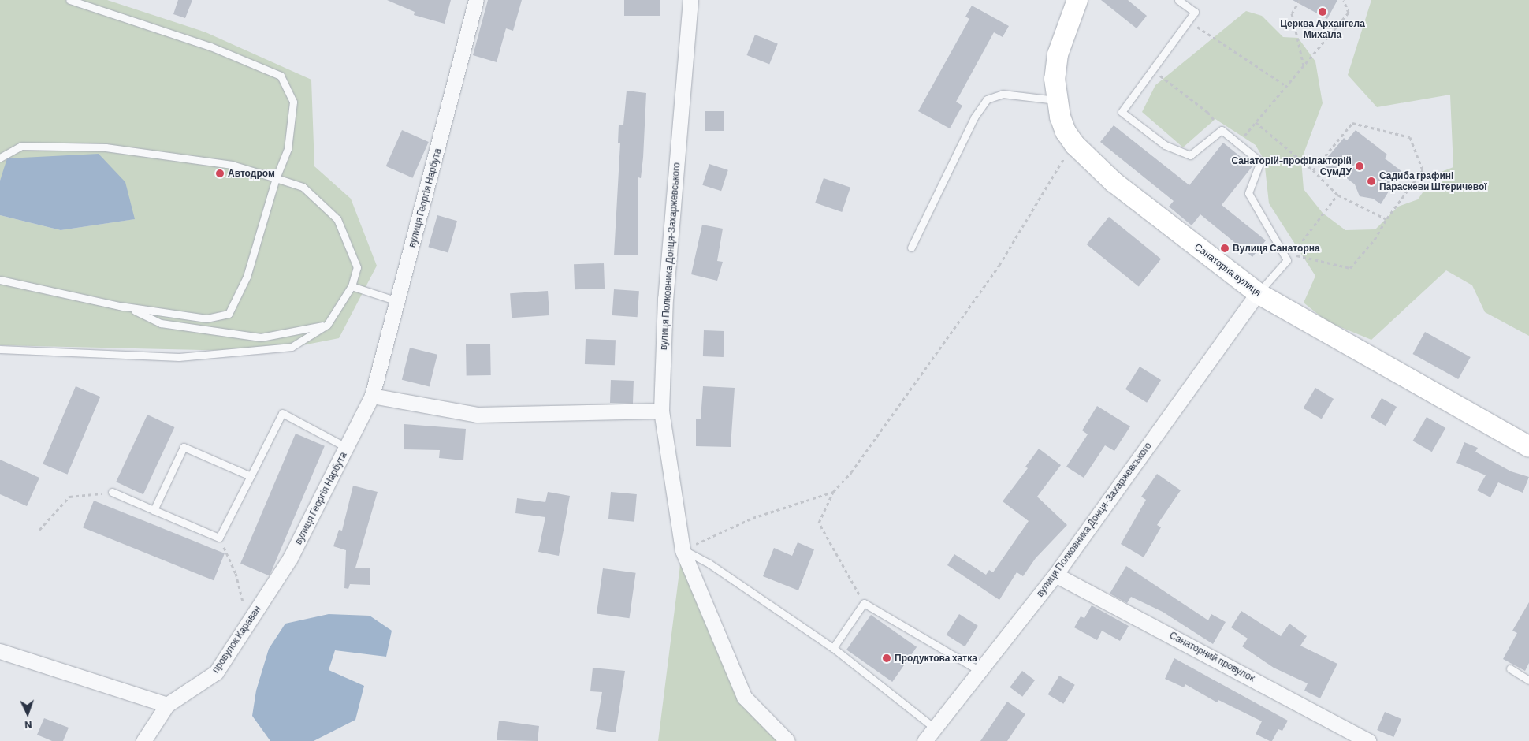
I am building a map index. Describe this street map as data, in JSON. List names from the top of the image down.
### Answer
{
  "streets": {
    "main road": ["Санаторна вулиця"],
    "street": [
      "вулиця Георгія Нарбута",
      "вулиця Полковника Донця-Захаржевського",
      "провулок Караван",
      "Санаторний провулок"
    ]
  },
  "crossings": [
    ["вулиця Георгія Нарбута", "провулок Караван"],
    ["вулиця Полковника Донця-Захаржевського", "Санаторна вулиця"],
    ["вулиця Полковника Донця-Захаржевського", "Санаторний провулок"]
  ],
  "places": [
    "Церква Архангела Михаїла",
    "Санаторій-профілакторій СумДУ",
    "Автодром",
    "Садиба графині Параскеви Штеричевої",
    "Вулиця Санаторна",
    "Продуктова хатка"
  ],
  "north": "bottom"
}
